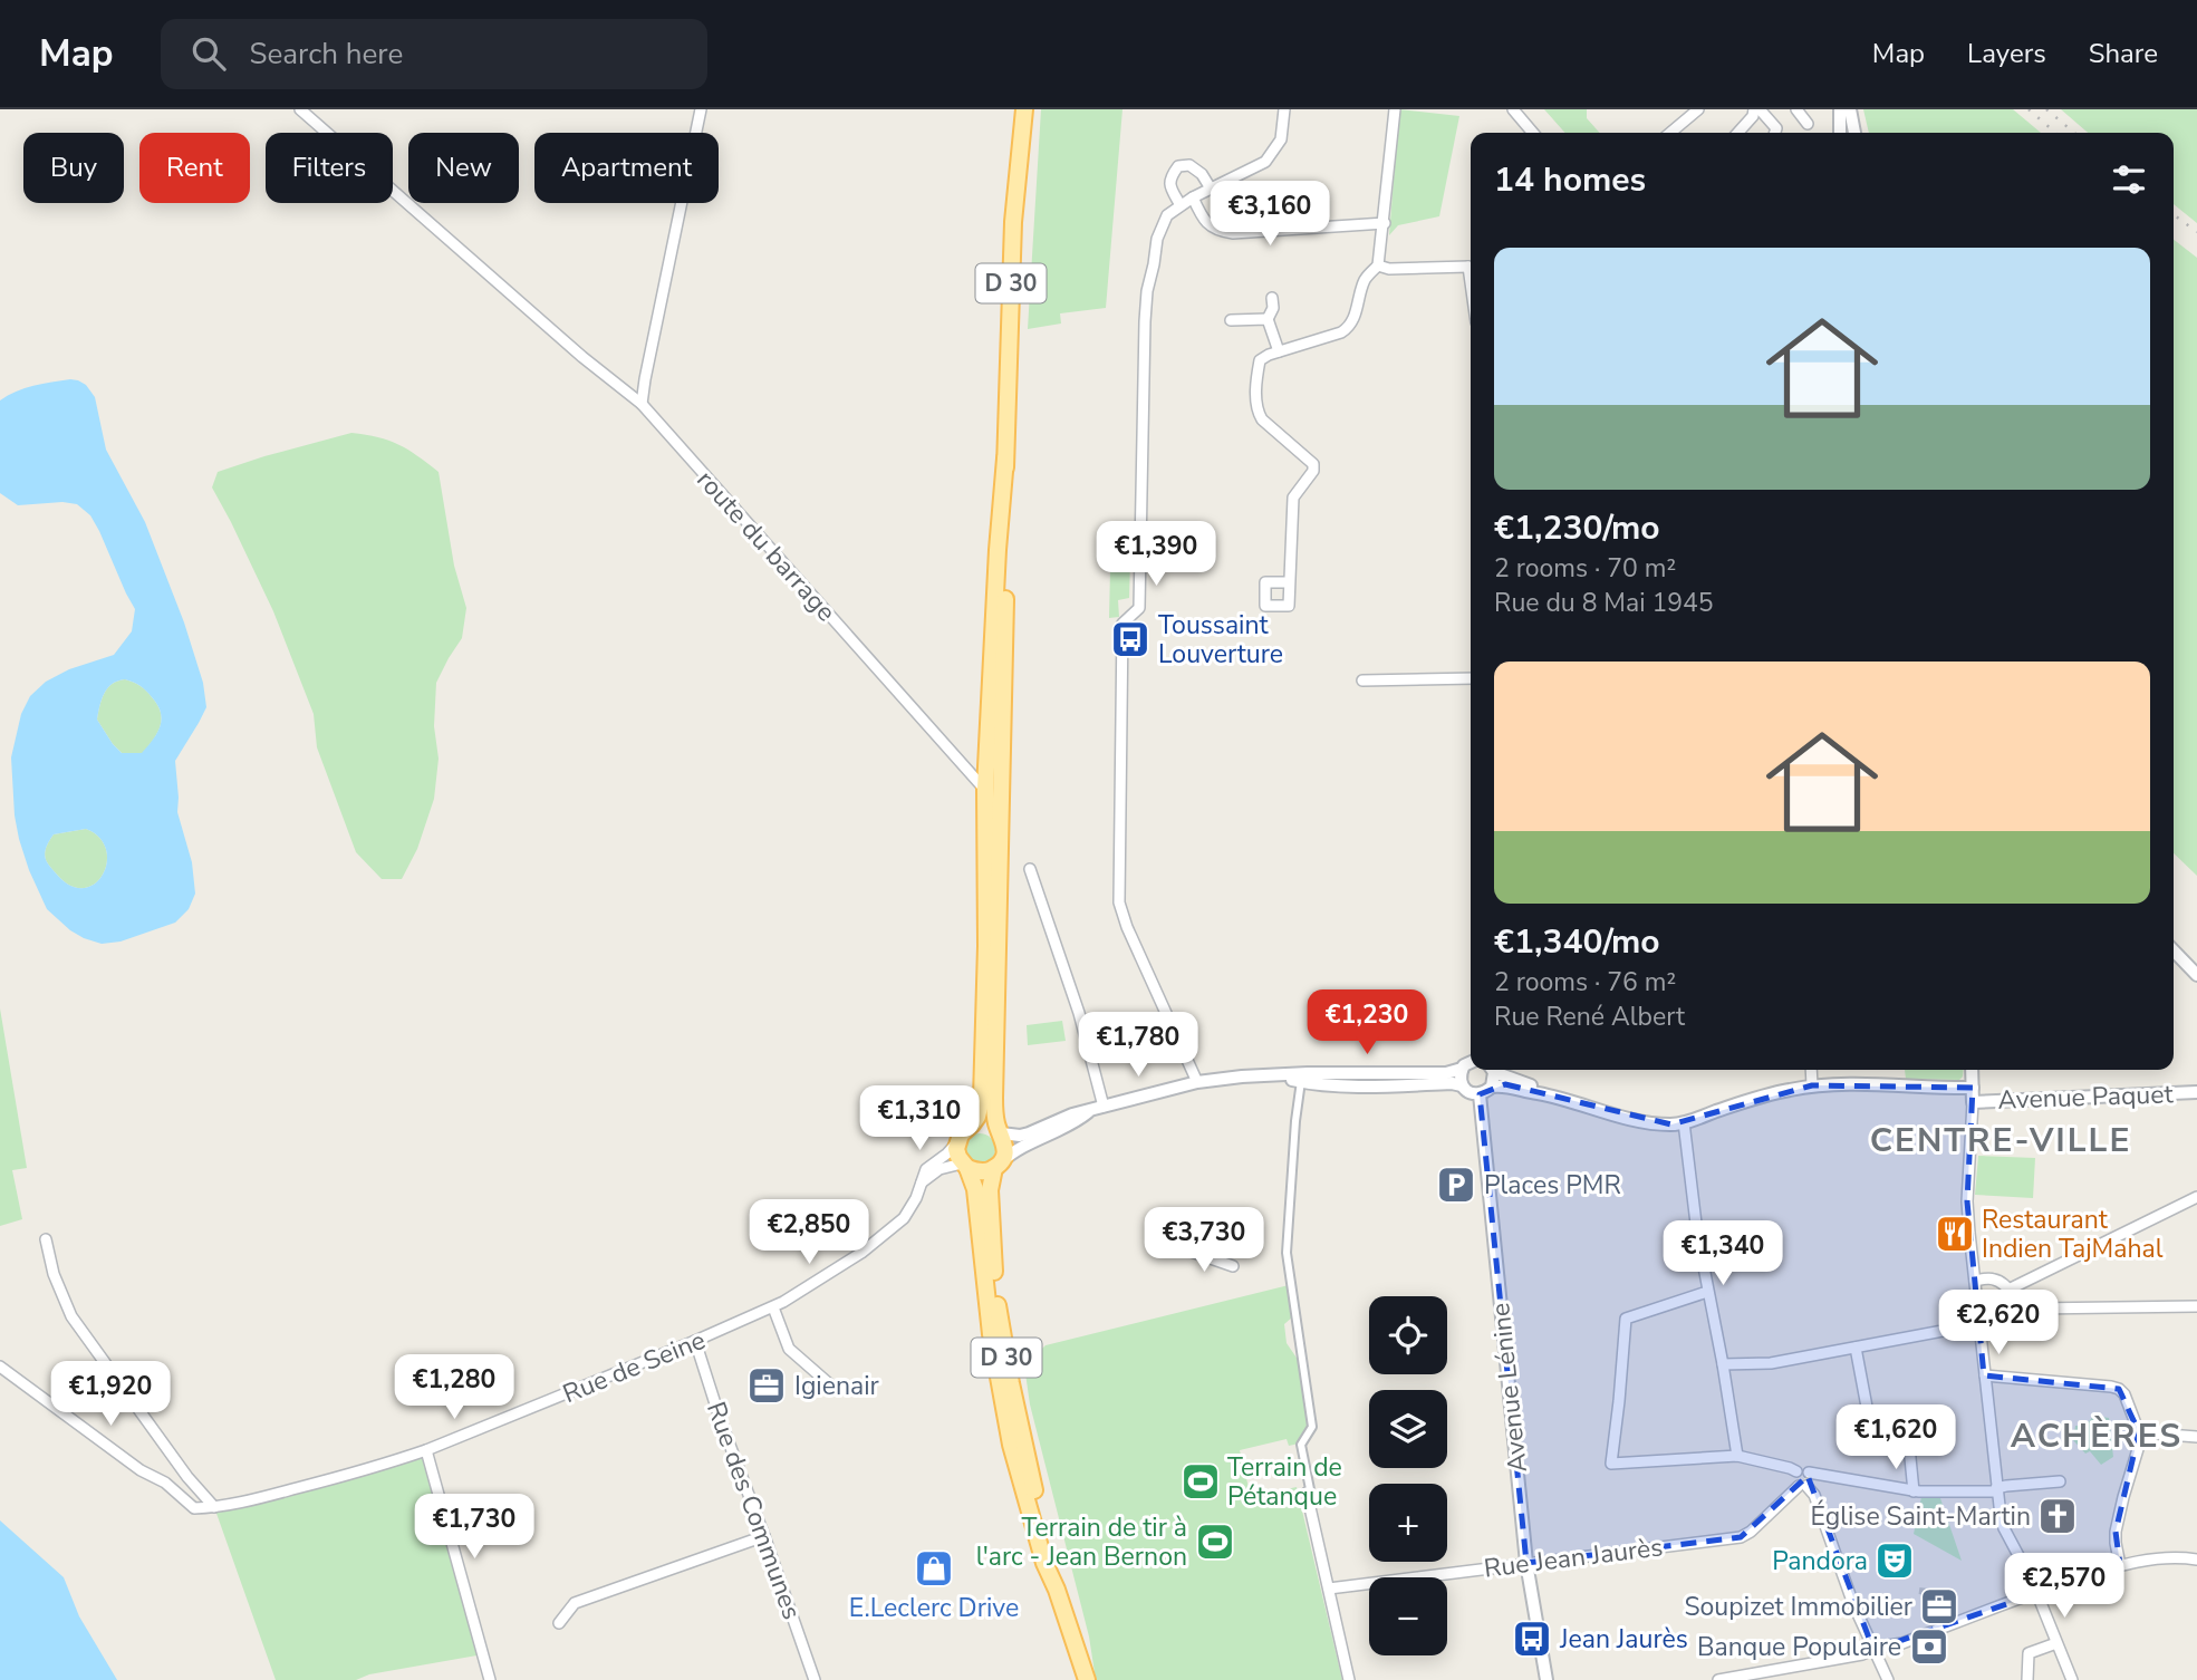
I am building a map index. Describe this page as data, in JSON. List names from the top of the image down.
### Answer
{
  "streets": {
    "main road": ["D 30"],
    "street": [
      "route du barrage",
      "Avenue Paquet",
      "Rue de Seine",
      "Avenue Lénine",
      "Rue des Communes",
      "Rue Jean Jaurès"
    ]
  },
  "crossings": [
    ["D 30", "route du barrage"],
    ["D 30", "Rue de Seine"],
    ["Rue de Seine", "Rue des Communes"],
    ["Avenue Lénine", "Rue Jean Jaurès"]
  ],
  "districts": ["CENTRE-VILLE", "ACHÈRES"],
  "places": {
    "bus stop": ["Toussaint Louverture", "Jean Jaurès"],
    "parking": ["Places PMR"],
    "restaurant": ["Restaurant Indien TajMahal"],
    "office": ["Igienair", "Soupizet Immobilier"],
    "sports": ["Terrain de Pétanque", "Terrain de tir à l'arc - Jean Bernon"],
    "church": ["Église Saint-Martin"],
    "theatre": ["Pandora"],
    "shop": ["E.Leclerc Drive"],
    "bank": ["Banque Populaire"]
  },
  "page": {
    "header": "Map",
    "search": "Search here",
    "nav": ["Map", "Layers", "Share"],
    "chip": [
      "Buy",
      "Rent",
      "Filters",
      "New",
      "Apartment"
    ],
    "heading": "14 homes",
    "price": [
      "€3,160",
      "€1,390",
      "€1,230",
      "€1,780",
      "€1,310",
      "€2,850",
      "€3,730",
      "€1,340",
      "€2,620",
      "€1,280",
      "€1,920",
      "€1,620",
      "€1,730",
      "€2,570"
    ],
    "list": [
      {
        "name": "€1,230/mo",
        "note": "2 rooms · 70 m² · Rue du 8 Mai 1945"
      },
      {
        "name": "€1,340/mo",
        "note": "2 rooms · 76 m² · Rue René Albert"
      }
    ],
    "map_buttons": ["+", "−"]
  }
}
